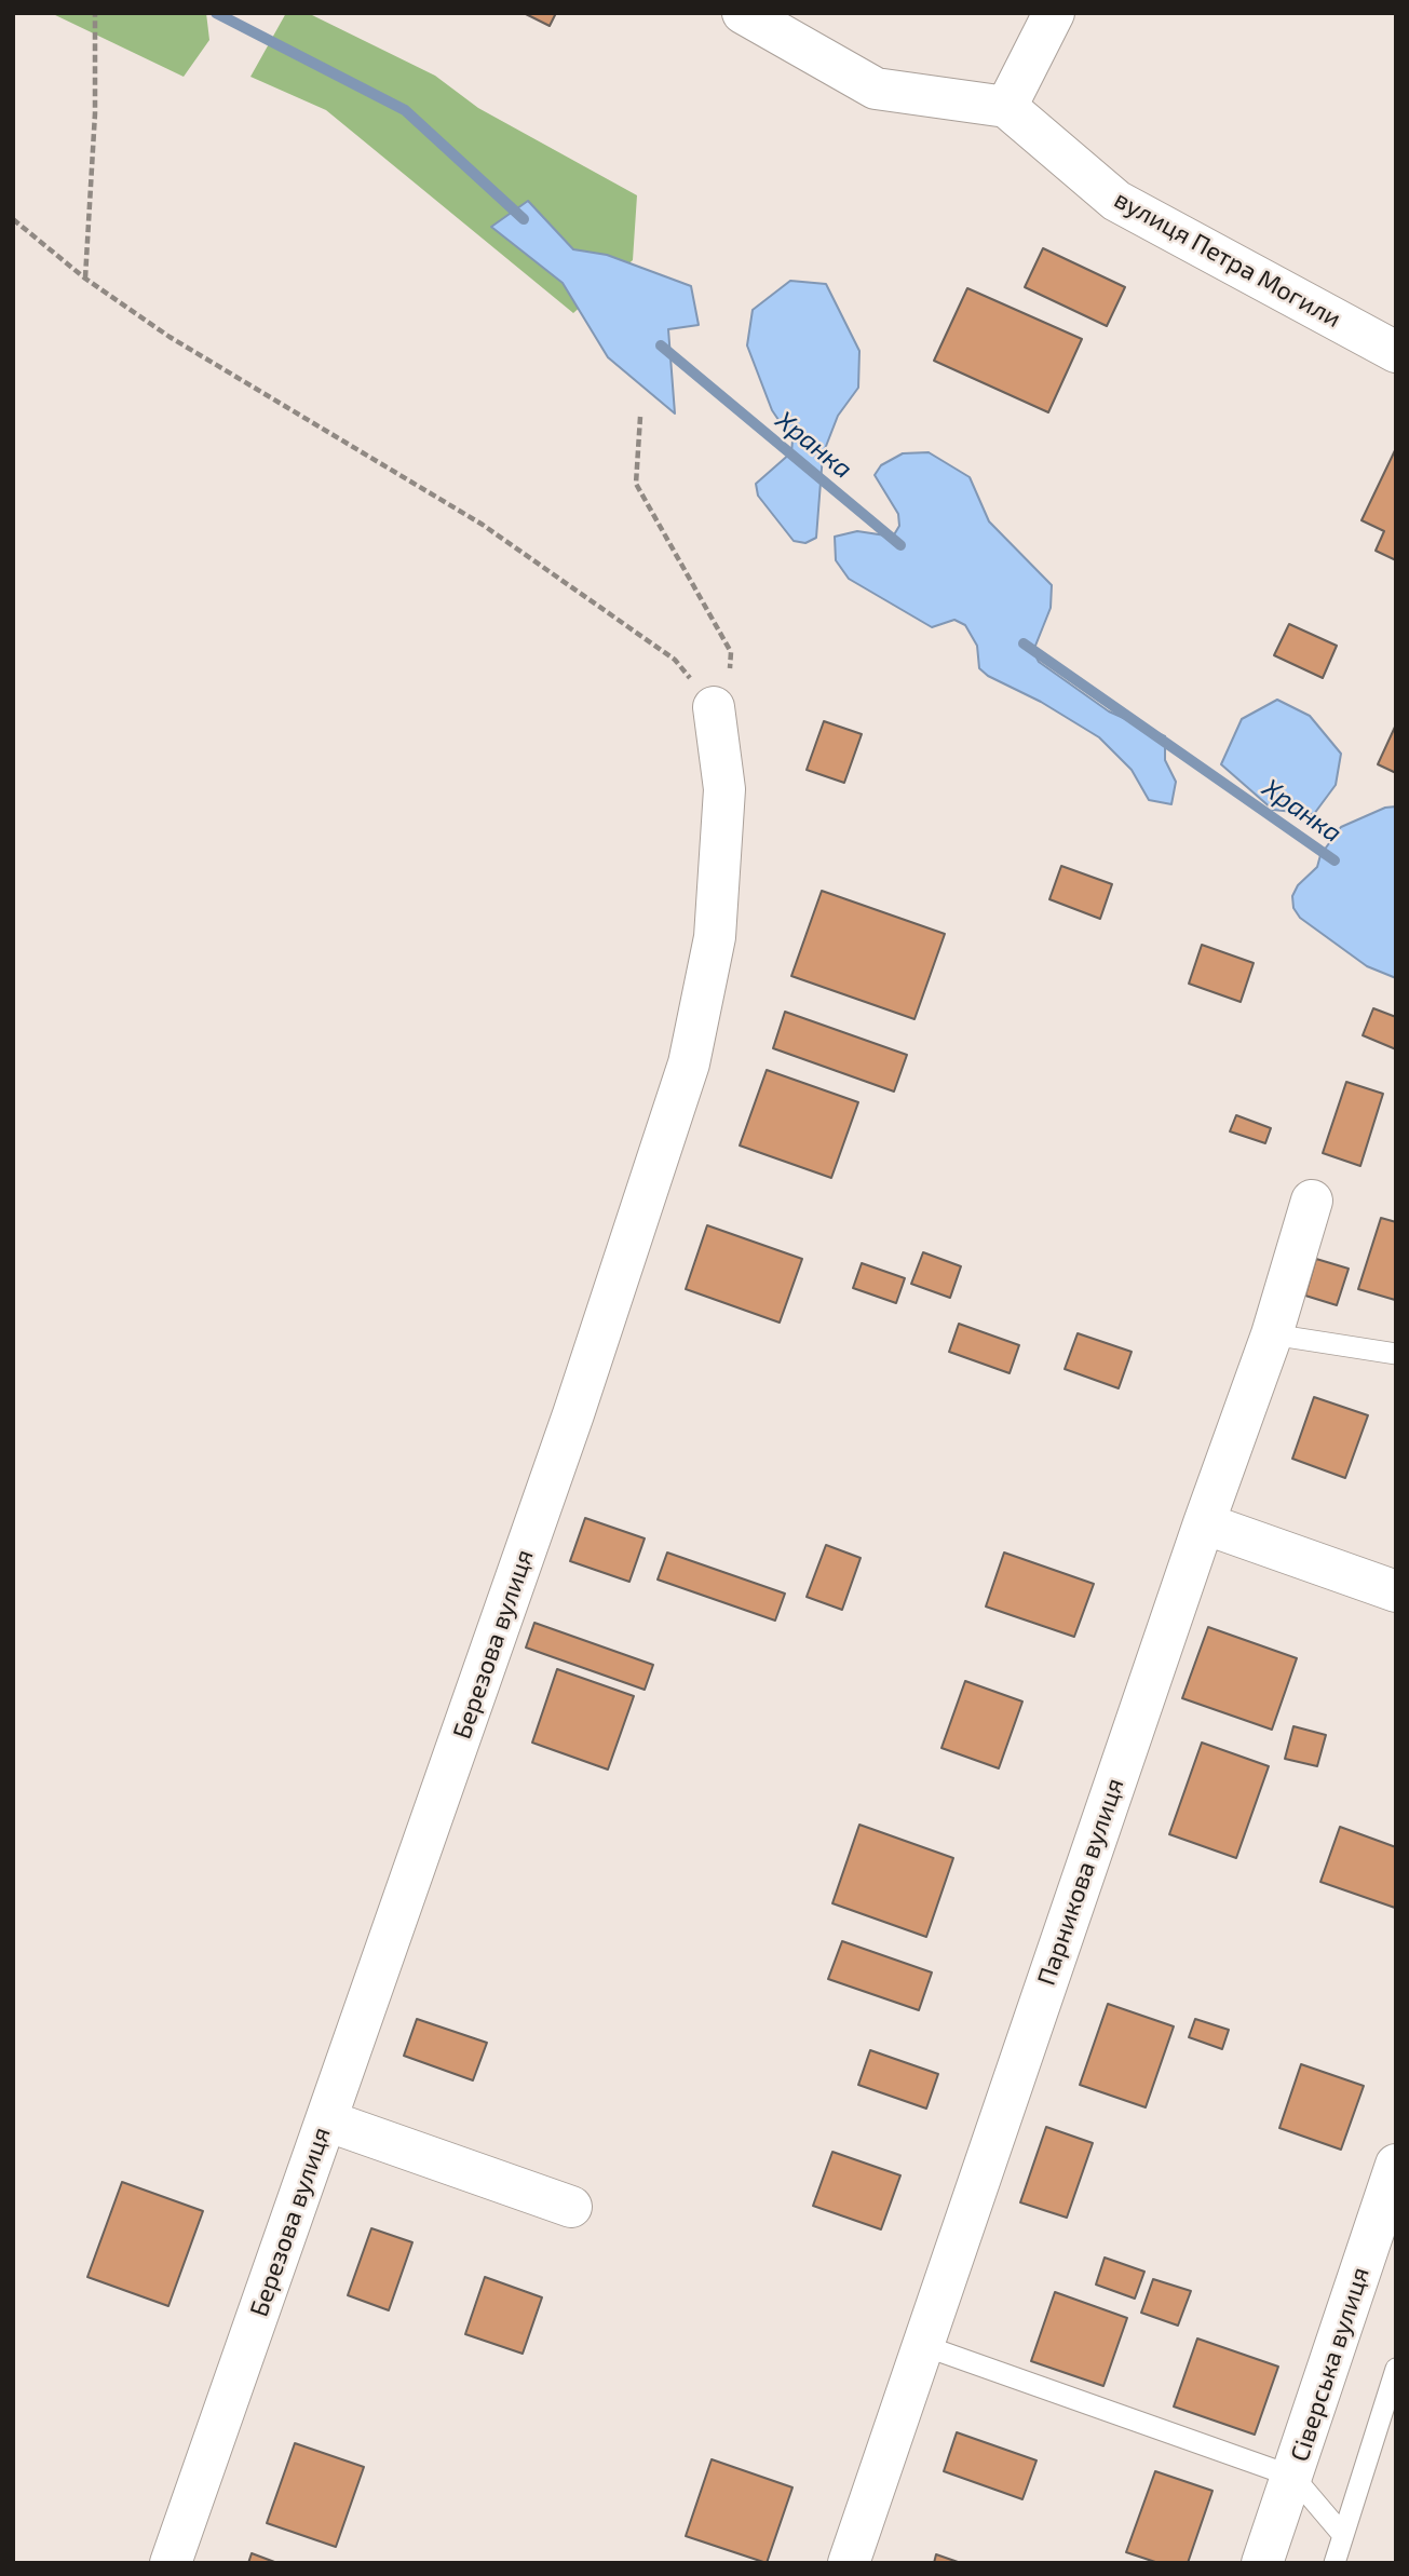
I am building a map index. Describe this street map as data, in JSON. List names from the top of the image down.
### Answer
{
  "streets": {
    "street": [
      "вулиця Петра Могили",
      "Березова вулиця",
      "Парникова вулиця",
      "Сіверська вулиця"
    ]
  },
  "water": ["Хранка"]
}
